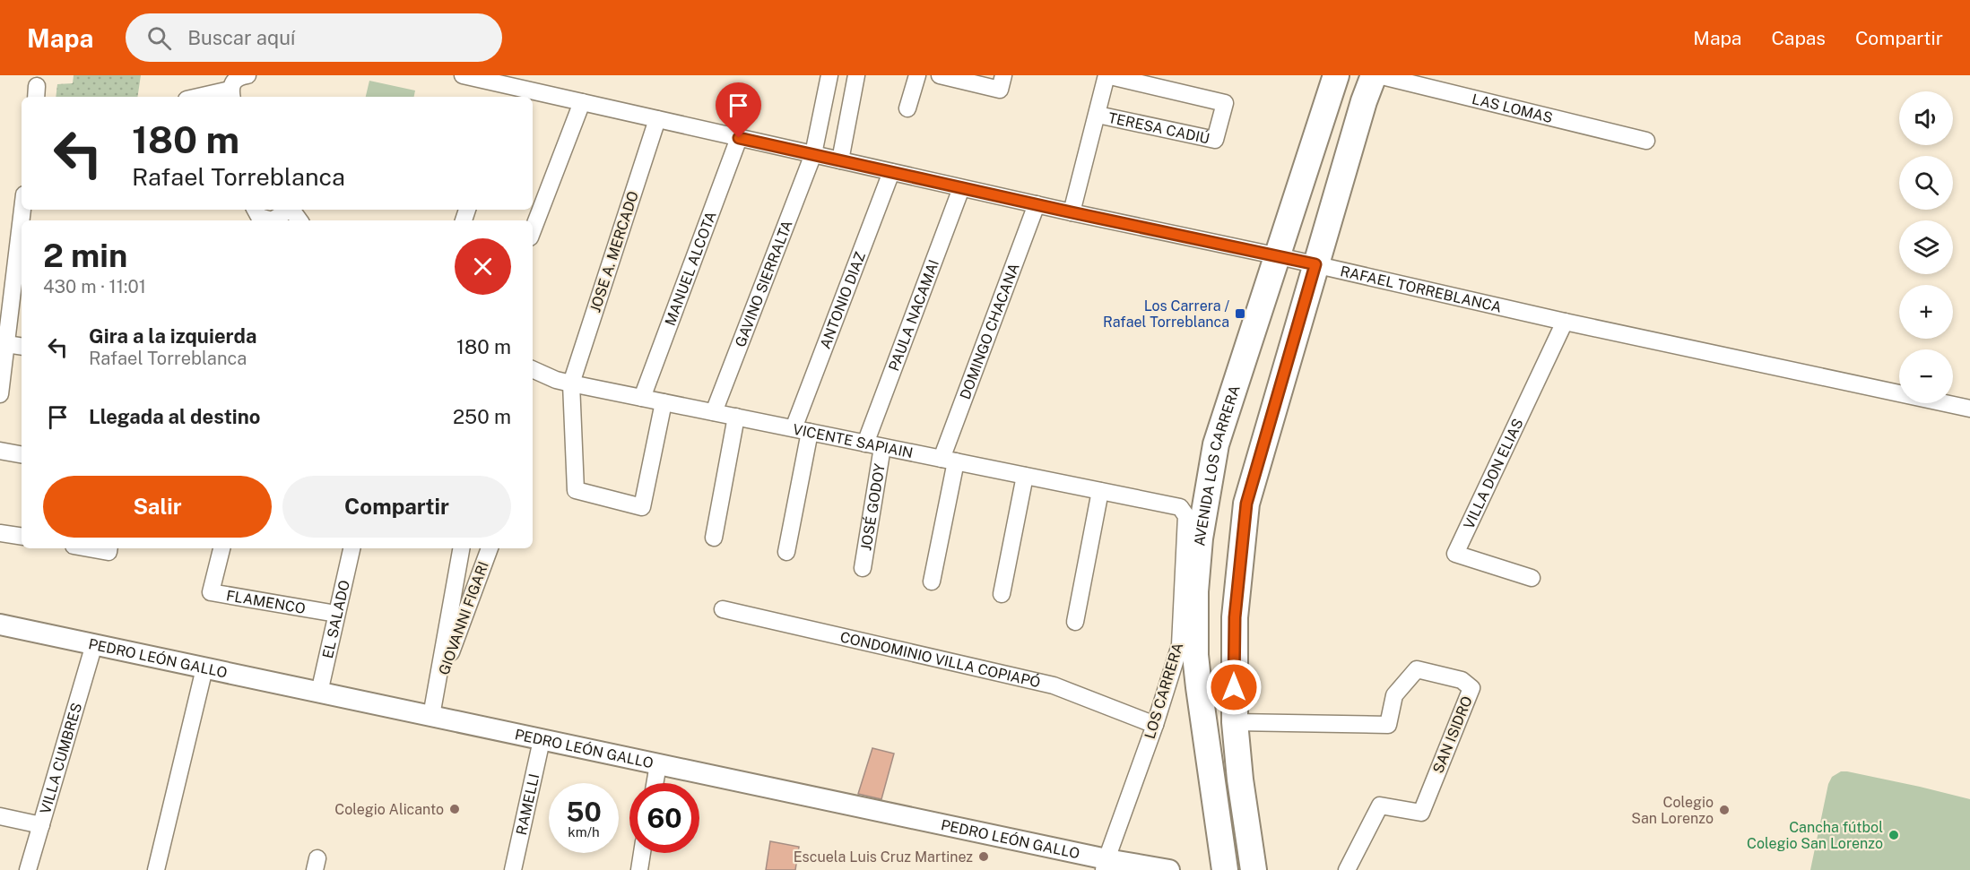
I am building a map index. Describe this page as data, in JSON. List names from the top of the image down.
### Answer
{
  "streets": {
    "main road": ["AVENIDA LOS CARRERA"],
    "street": [
      "LAS LOMAS",
      "TERESA CADIÚ",
      "JOSE A. MERCADO",
      "MANUEL ALCOTA",
      "GAVINO SIERRALTA",
      "RAFAEL TORREBLANCA",
      "ANTONIO DIAZ",
      "PAULA NACAMAI",
      "DOMINGO CHACANA",
      "VICENTE SAPIAIN",
      "VILLA DON ELIAS",
      "JOSÉ GODOY",
      "FLAMENCO",
      "GIOVANNI FIGARI",
      "EL SALADO",
      "PEDRO LEÓN GALLO",
      "CONDOMINIO VILLA COPIAPÓ",
      "LOS CARRERA",
      "SAN ISIDRO",
      "VILLA CUMBRES",
      "RAMELLI"
    ]
  },
  "crossings": [
    ["JOSE A. MERCADO", "RAFAEL TORREBLANCA"],
    ["JOSE A. MERCADO", "VICENTE SAPIAIN"],
    ["MANUEL ALCOTA", "RAFAEL TORREBLANCA"],
    ["MANUEL ALCOTA", "VICENTE SAPIAIN"],
    ["GAVINO SIERRALTA", "RAFAEL TORREBLANCA"],
    ["GAVINO SIERRALTA", "VICENTE SAPIAIN"],
    ["RAFAEL TORREBLANCA", "ANTONIO DIAZ"],
    ["RAFAEL TORREBLANCA", "PAULA NACAMAI"],
    ["RAFAEL TORREBLANCA", "DOMINGO CHACANA"],
    ["RAFAEL TORREBLANCA", "AVENIDA LOS CARRERA"],
    ["RAFAEL TORREBLANCA", "VILLA DON ELIAS"],
    ["ANTONIO DIAZ", "VICENTE SAPIAIN"],
    ["PAULA NACAMAI", "VICENTE SAPIAIN"],
    ["DOMINGO CHACANA", "VICENTE SAPIAIN"],
    ["VICENTE SAPIAIN", "JOSÉ GODOY"],
    ["VICENTE SAPIAIN", "LOS CARRERA"],
    ["FLAMENCO", "EL SALADO"],
    ["GIOVANNI FIGARI", "PEDRO LEÓN GALLO"],
    ["EL SALADO", "PEDRO LEÓN GALLO"],
    ["PEDRO LEÓN GALLO", "LOS CARRERA"],
    ["PEDRO LEÓN GALLO", "VILLA CUMBRES"],
    ["PEDRO LEÓN GALLO", "RAMELLI"],
    ["CONDOMINIO VILLA COPIAPÓ", "LOS CARRERA"]
  ],
  "places": {
    "transit": ["Los Carrera / Rafael Torreblanca"],
    "other": [
      "Colegio Alicanto",
      "Colegio San Lorenzo",
      "Cancha fútbol Colegio San Lorenzo",
      "Escuela Luis Cruz Martinez"
    ]
  },
  "page": {
    "header": "Mapa",
    "search": "Buscar aquí",
    "nav": ["Mapa", "Capas", "Compartir"],
    "map_buttons": ["+", "−"],
    "turn": ["180 m", "Rafael Torreblanca"],
    "heading": ["2 min", "430 m · 11:01"],
    "list": [
      {
        "name": "Gira a la izquierda",
        "note": "Rafael Torreblanca",
        "value": "180 m"
      },
      {
        "name": "Llegada al destino",
        "value": "250 m"
      }
    ],
    "buttons": ["Salir", "Compartir"],
    "speed": "50 km/h",
    "limit": "60"
  }
}
